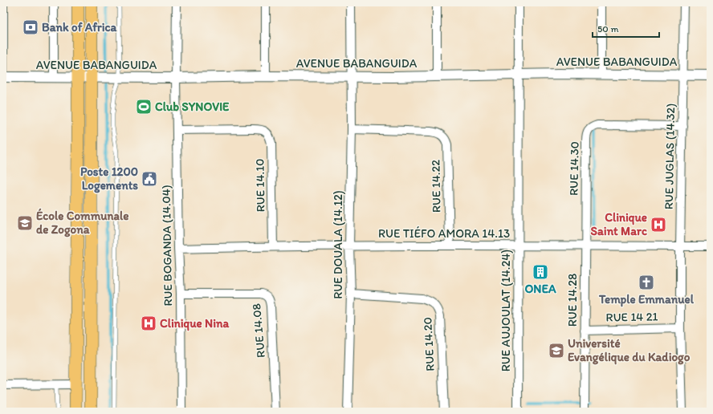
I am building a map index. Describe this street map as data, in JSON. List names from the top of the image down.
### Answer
{
  "streets": {
    "street": [
      "AVENUE BABANGUIDA",
      "RUE JUGLAS (14.32)",
      "RUE 14.30",
      "RUE 14.10",
      "RUE 14.22",
      "RUE TIÉFO AMORA 14.13",
      "RUE DOUALA (14.12)",
      "RUE BOGANDA (14.04)",
      "RUE 14.28",
      "RUE AUJOULAT (14.24)",
      "RUE 14 21",
      "RUE 14.08",
      "RUE 14.20"
    ]
  },
  "crossings": [
    ["AVENUE BABANGUIDA", "RUE JUGLAS (14.32)"],
    ["AVENUE BABANGUIDA", "RUE DOUALA (14.12)"],
    ["AVENUE BABANGUIDA", "RUE BOGANDA (14.04)"],
    ["AVENUE BABANGUIDA", "RUE AUJOULAT (14.24)"],
    ["RUE JUGLAS (14.32)", "RUE 14.30"],
    ["RUE JUGLAS (14.32)", "RUE TIÉFO AMORA 14.13"],
    ["RUE JUGLAS (14.32)", "RUE 14 21"],
    ["RUE 14.30", "RUE TIÉFO AMORA 14.13"],
    ["RUE 14.30", "RUE 14.28"],
    ["RUE 14.10", "RUE TIÉFO AMORA 14.13"],
    ["RUE 14.10", "RUE BOGANDA (14.04)"],
    ["RUE 14.22", "RUE TIÉFO AMORA 14.13"],
    ["RUE 14.22", "RUE DOUALA (14.12)"],
    ["RUE TIÉFO AMORA 14.13", "RUE DOUALA (14.12)"],
    ["RUE TIÉFO AMORA 14.13", "RUE BOGANDA (14.04)"],
    ["RUE TIÉFO AMORA 14.13", "RUE 14.28"],
    ["RUE TIÉFO AMORA 14.13", "RUE AUJOULAT (14.24)"],
    ["RUE DOUALA (14.12)", "RUE 14.20"],
    ["RUE BOGANDA (14.04)", "RUE 14.08"],
    ["RUE 14.28", "RUE 14 21"]
  ],
  "places": {
    "bank": ["Bank of Africa"],
    "sports": ["Club SYNOVIE"],
    "public building": ["Poste 1200 Logements"],
    "school or university": ["École Communale de Zogona", "Université Evangélique du Kadiogo"],
    "hospital": ["Clinique Saint Marc", "Clinique Nina"],
    "building": ["ONEA"],
    "church": ["Temple Emmanuel"]
  },
  "scale_bar": "50 m"
}
